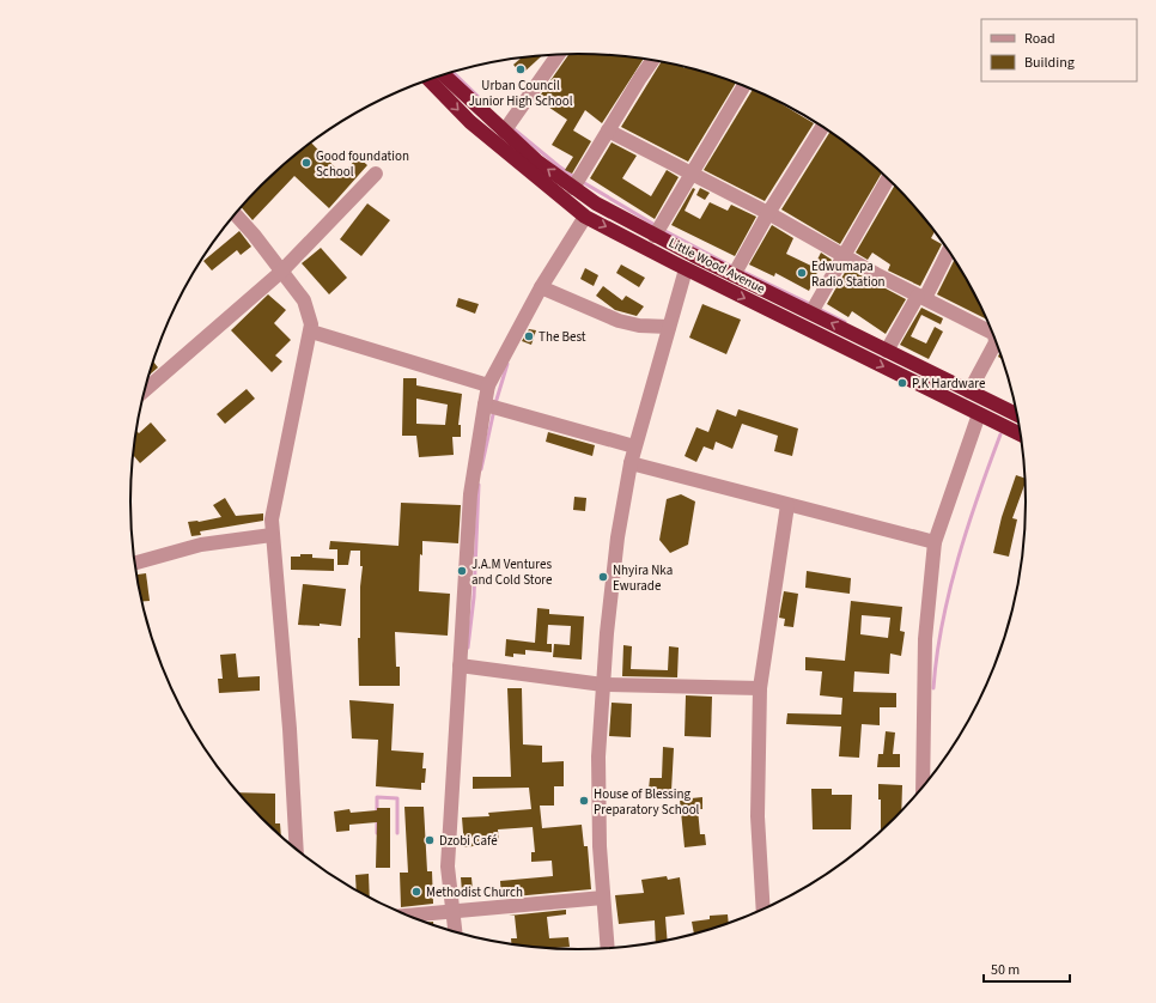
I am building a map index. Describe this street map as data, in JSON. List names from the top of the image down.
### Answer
{
  "streets": {
    "highway": ["Little Wood Avenue"]
  },
  "places": [
    "Urban Council Junior High School",
    "Good foundation School",
    "Edwumapa Radio Station",
    "The Best",
    "P.K Hardware",
    "J.A.M Ventures and Cold Store",
    "Nhyira Nka Ewurade",
    "House of Blessing Preparatory School",
    "Dzobi Café",
    "Methodist Church"
  ],
  "legend": ["Road", "Building"],
  "scale_bar": "50 m"
}
